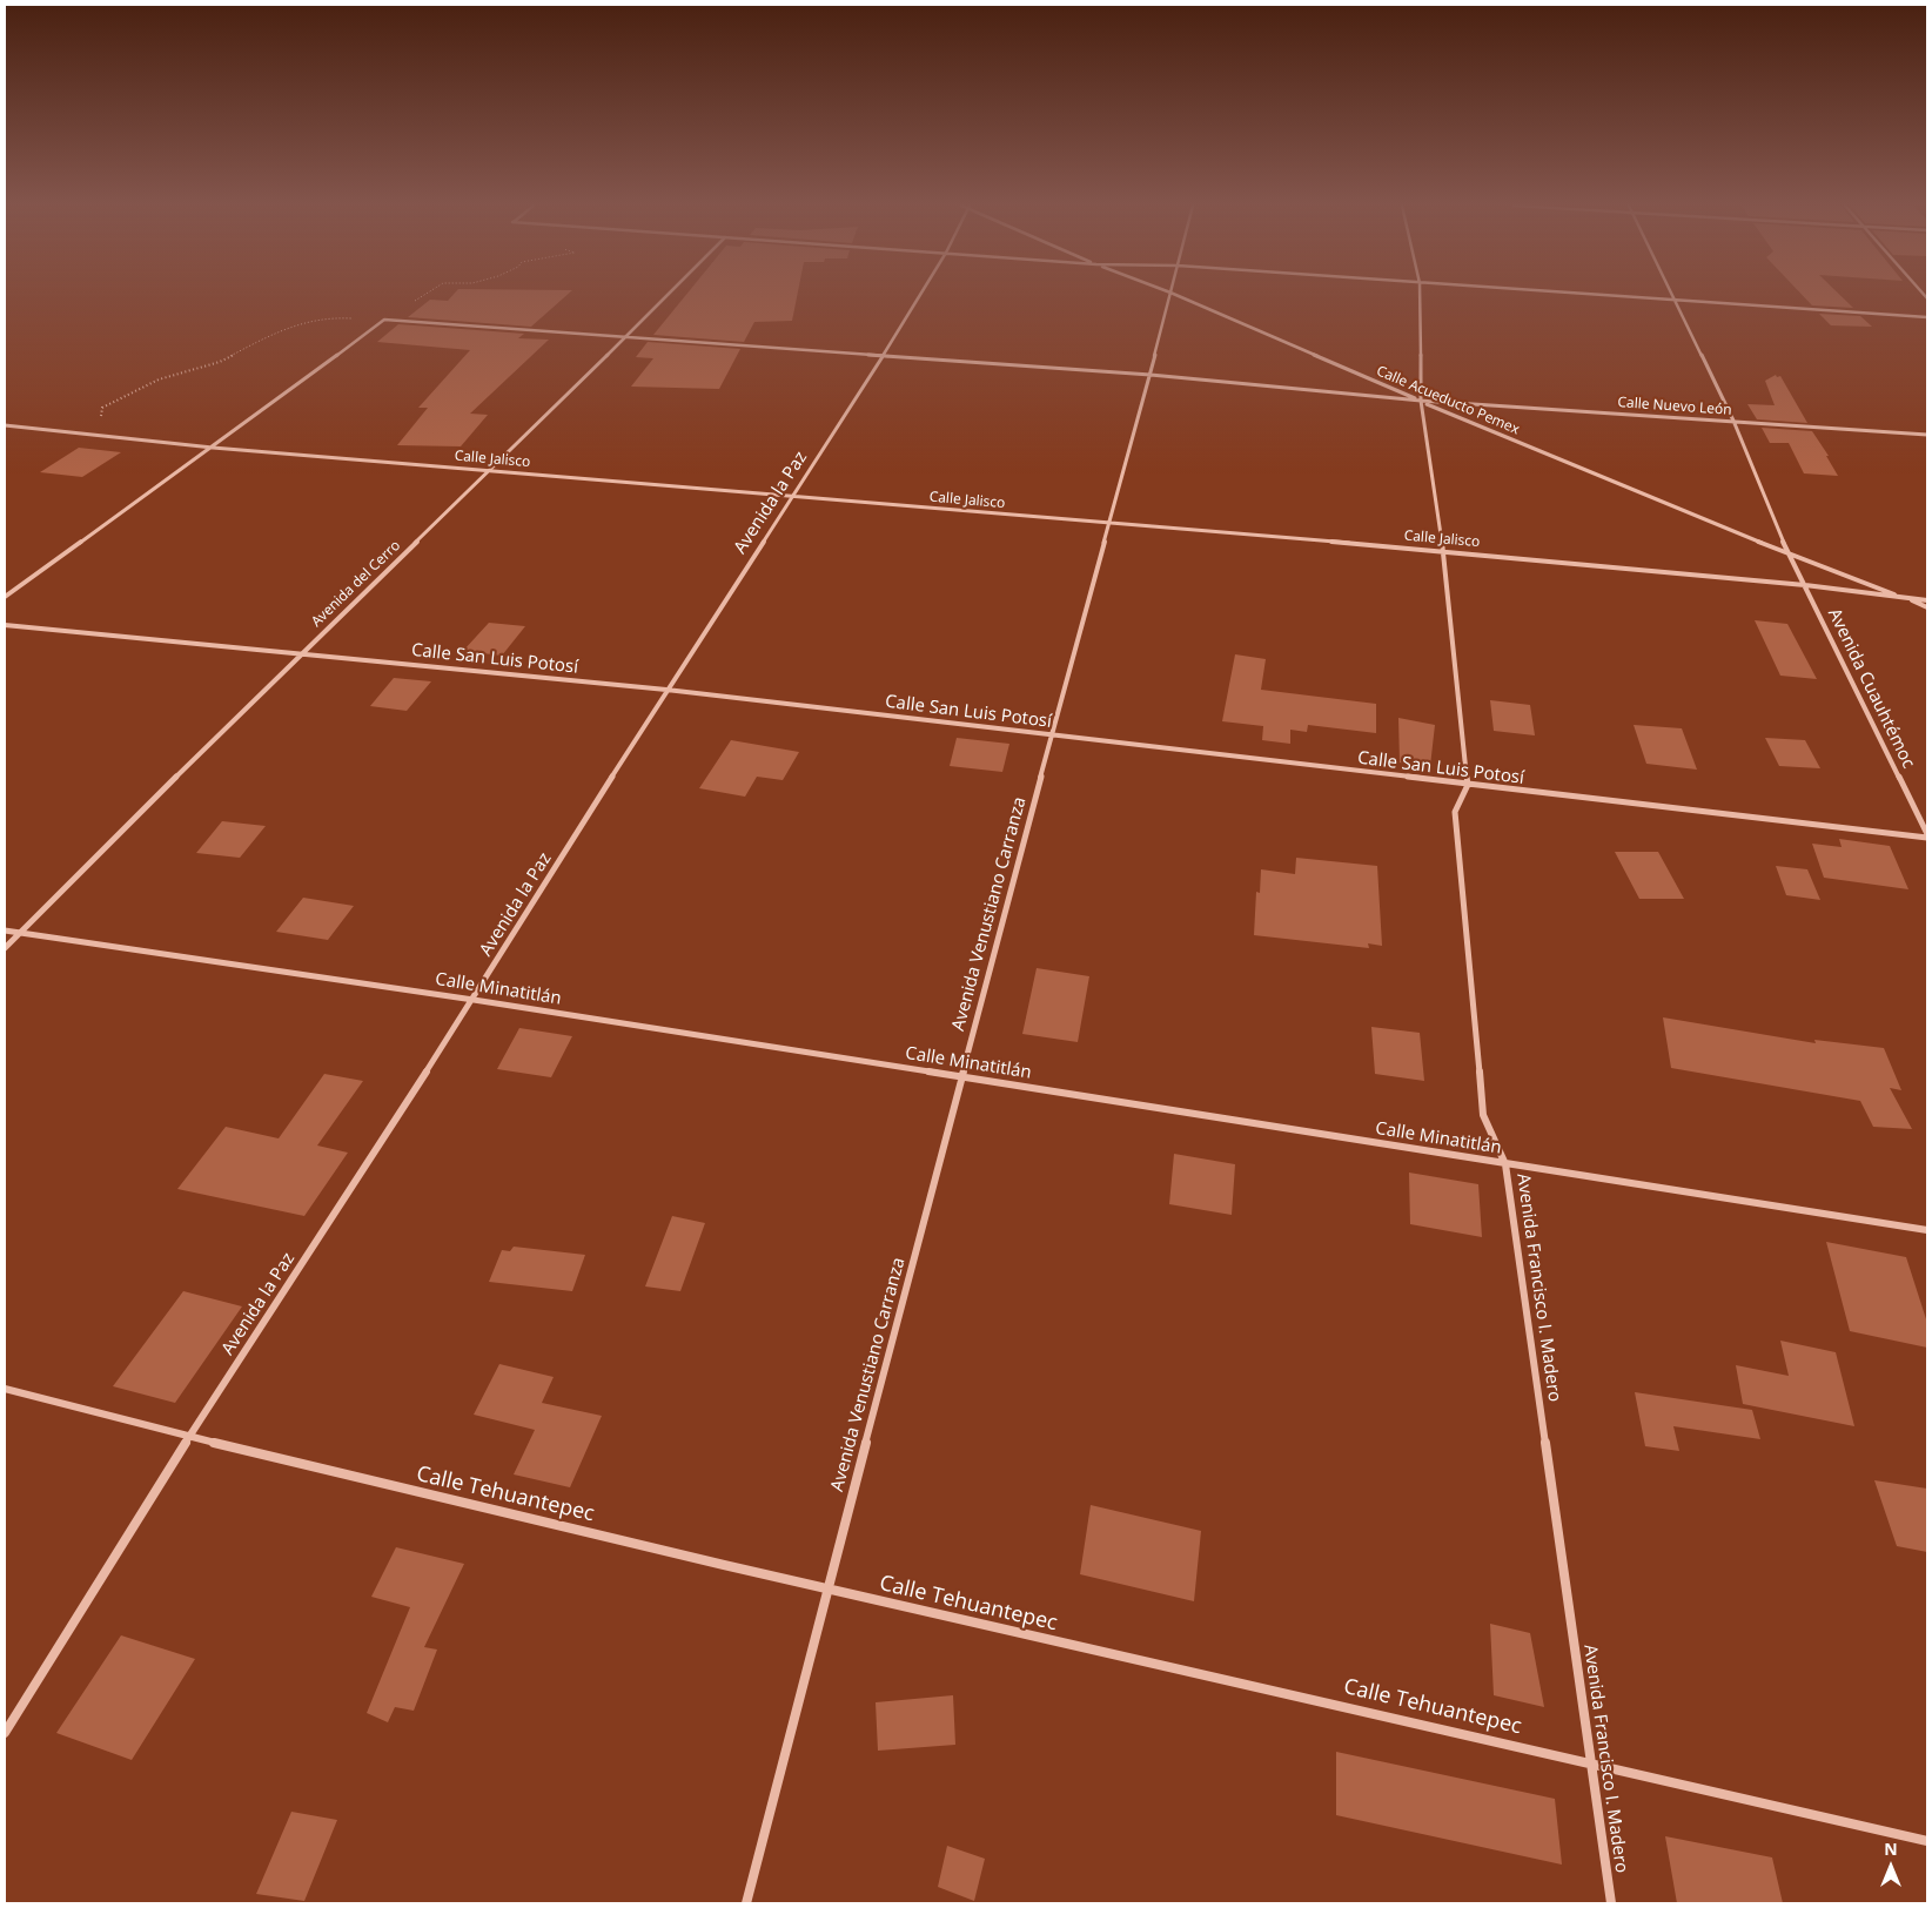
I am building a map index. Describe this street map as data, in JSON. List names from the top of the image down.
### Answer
{
  "streets": {
    "street": [
      "Calle Acueducto Pemex",
      "Calle Nuevo León",
      "Calle Jalisco",
      "Avenida la Paz",
      "Avenida del Cerro",
      "Calle San Luis Potosí",
      "Avenida Cuauhtémoc",
      "Avenida Venustiano Carranza",
      "Calle Minatitlán",
      "Avenida Francisco I. Madero",
      "Calle Tehuantepec"
    ]
  },
  "crossings": [
    ["Calle Acueducto Pemex", "Calle Nuevo León"],
    ["Calle Acueducto Pemex", "Calle Jalisco"],
    ["Calle Acueducto Pemex", "Avenida Cuauhtémoc"],
    ["Calle Nuevo León", "Avenida Cuauhtémoc"],
    ["Calle Jalisco", "Avenida la Paz"],
    ["Calle Jalisco", "Avenida del Cerro"],
    ["Calle Jalisco", "Avenida Cuauhtémoc"],
    ["Calle Jalisco", "Avenida Venustiano Carranza"],
    ["Avenida la Paz", "Calle San Luis Potosí"],
    ["Avenida la Paz", "Calle Minatitlán"],
    ["Avenida la Paz", "Calle Tehuantepec"],
    ["Avenida del Cerro", "Calle San Luis Potosí"],
    ["Avenida del Cerro", "Calle Minatitlán"],
    ["Calle San Luis Potosí", "Avenida Cuauhtémoc"],
    ["Calle San Luis Potosí", "Avenida Venustiano Carranza"],
    ["Calle San Luis Potosí", "Avenida Francisco I. Madero"],
    ["Avenida Venustiano Carranza", "Calle Minatitlán"],
    ["Avenida Venustiano Carranza", "Calle Tehuantepec"],
    ["Calle Minatitlán", "Avenida Francisco I. Madero"],
    ["Avenida Francisco I. Madero", "Calle Tehuantepec"]
  ],
  "north": "top"
}
